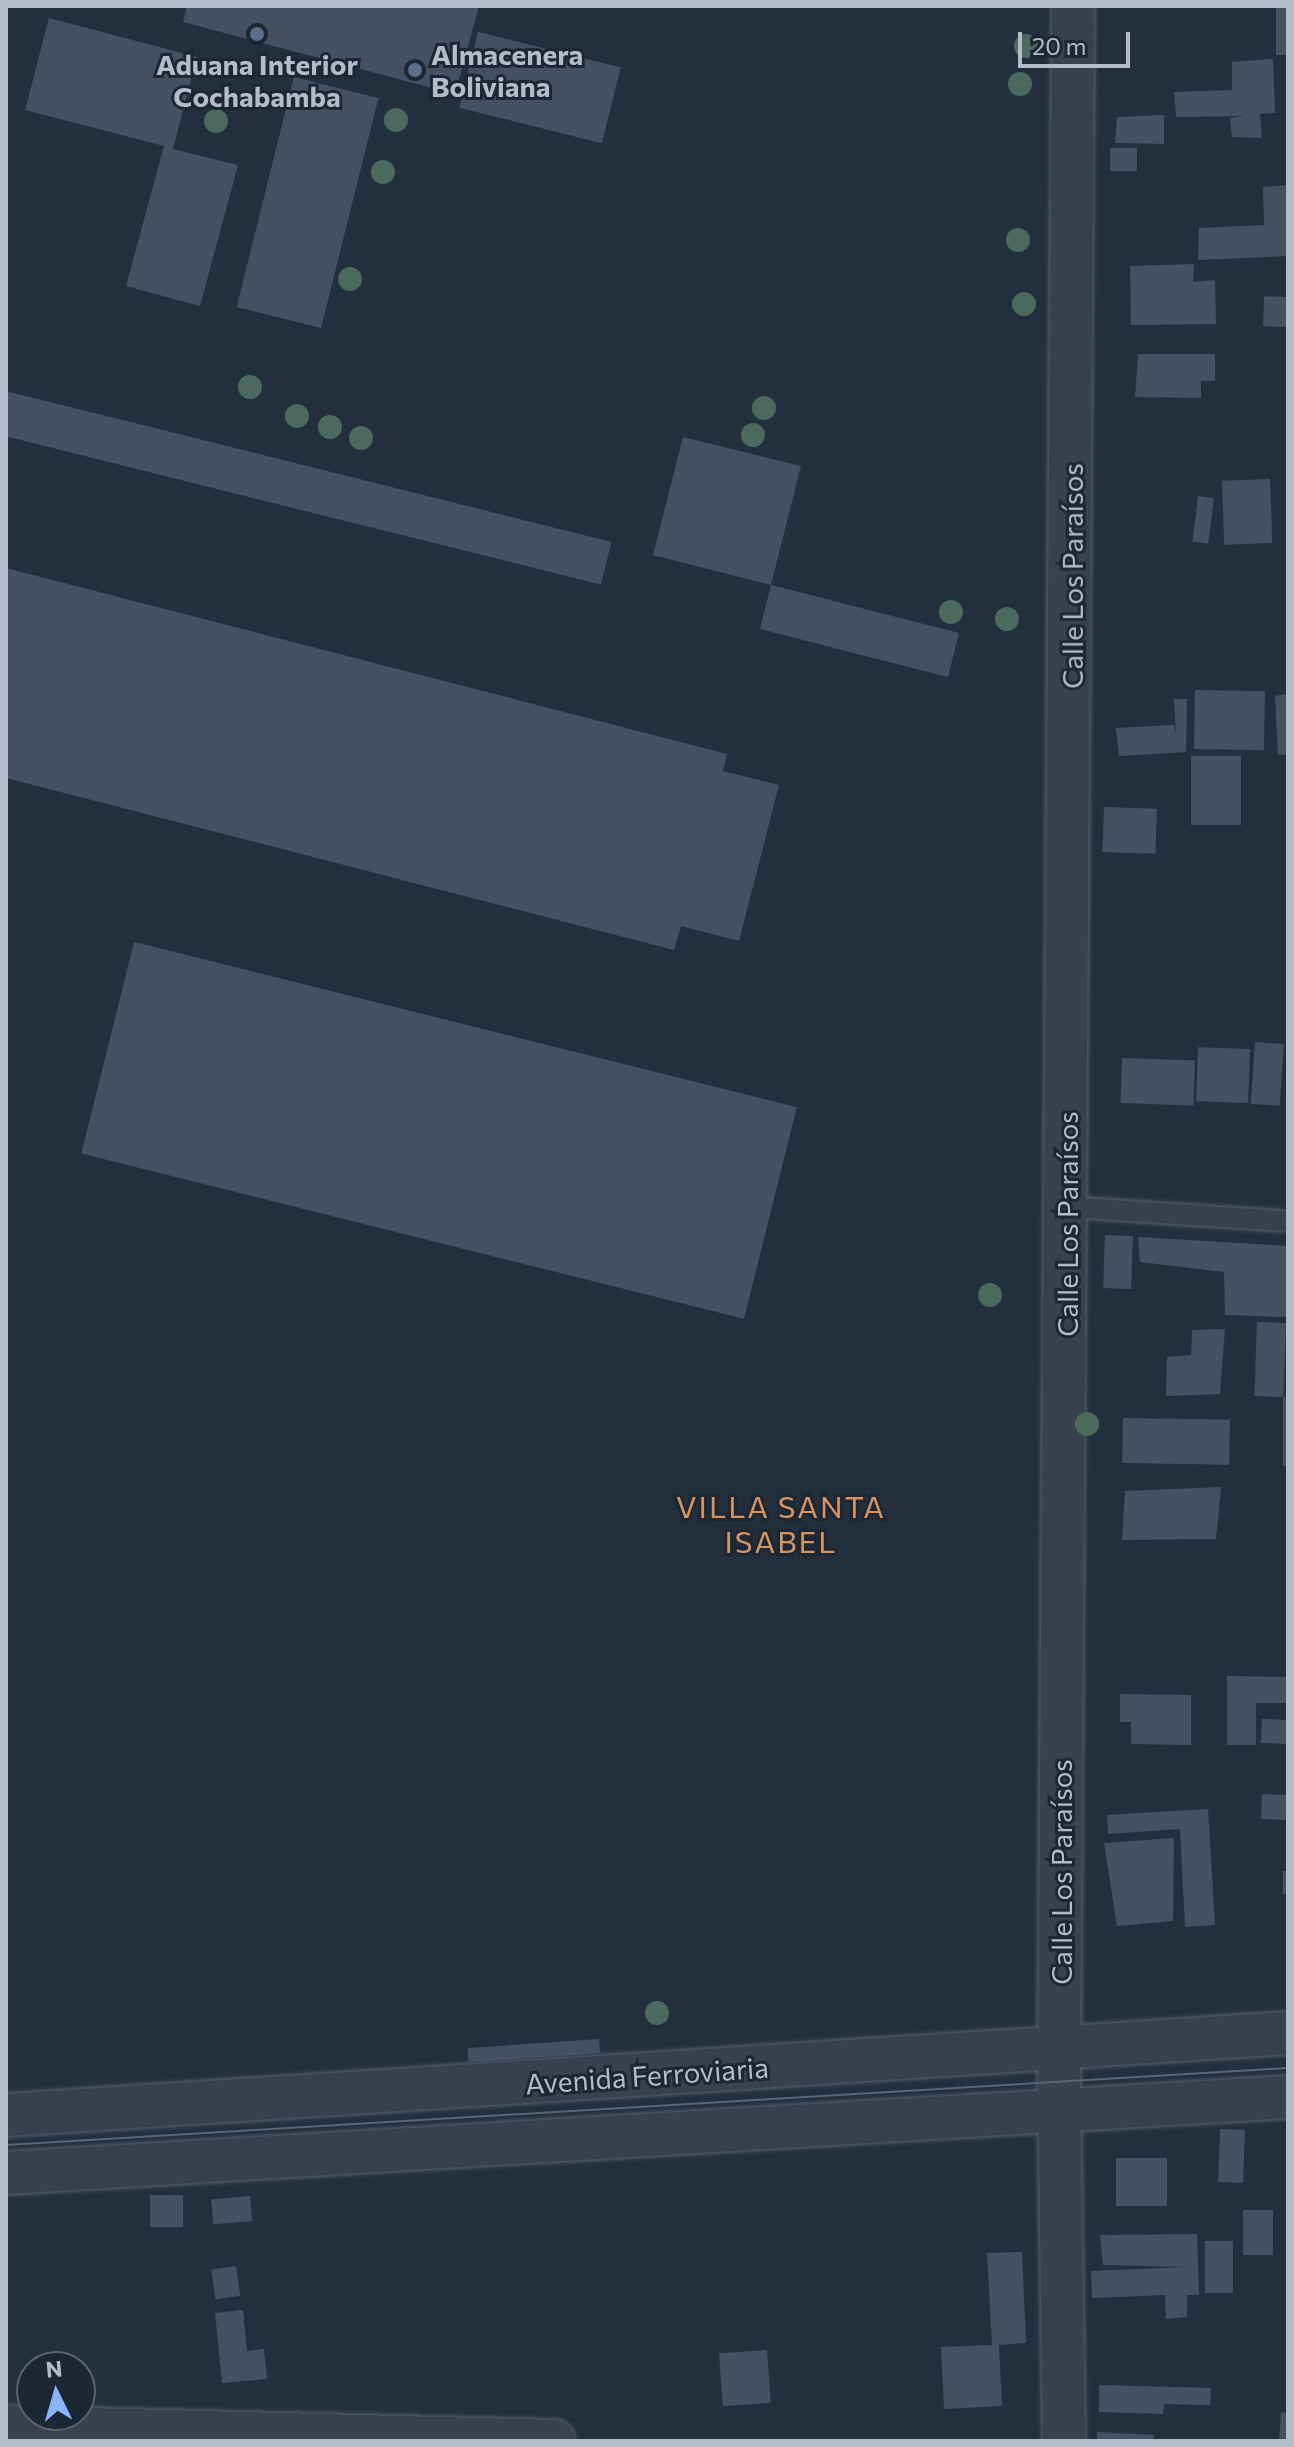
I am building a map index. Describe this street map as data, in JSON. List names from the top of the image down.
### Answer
{
  "streets": {
    "street": ["Calle Los Paraísos", "Avenida Ferroviaria"]
  },
  "crossings": [
    ["Calle Los Paraísos", "Avenida Ferroviaria"]
  ],
  "districts": ["VILLA SANTA ISABEL"],
  "places": ["Aduana Interior Cochabamba", "Almacenera Boliviana"],
  "scale_bar": "20 m",
  "north": "top"
}
